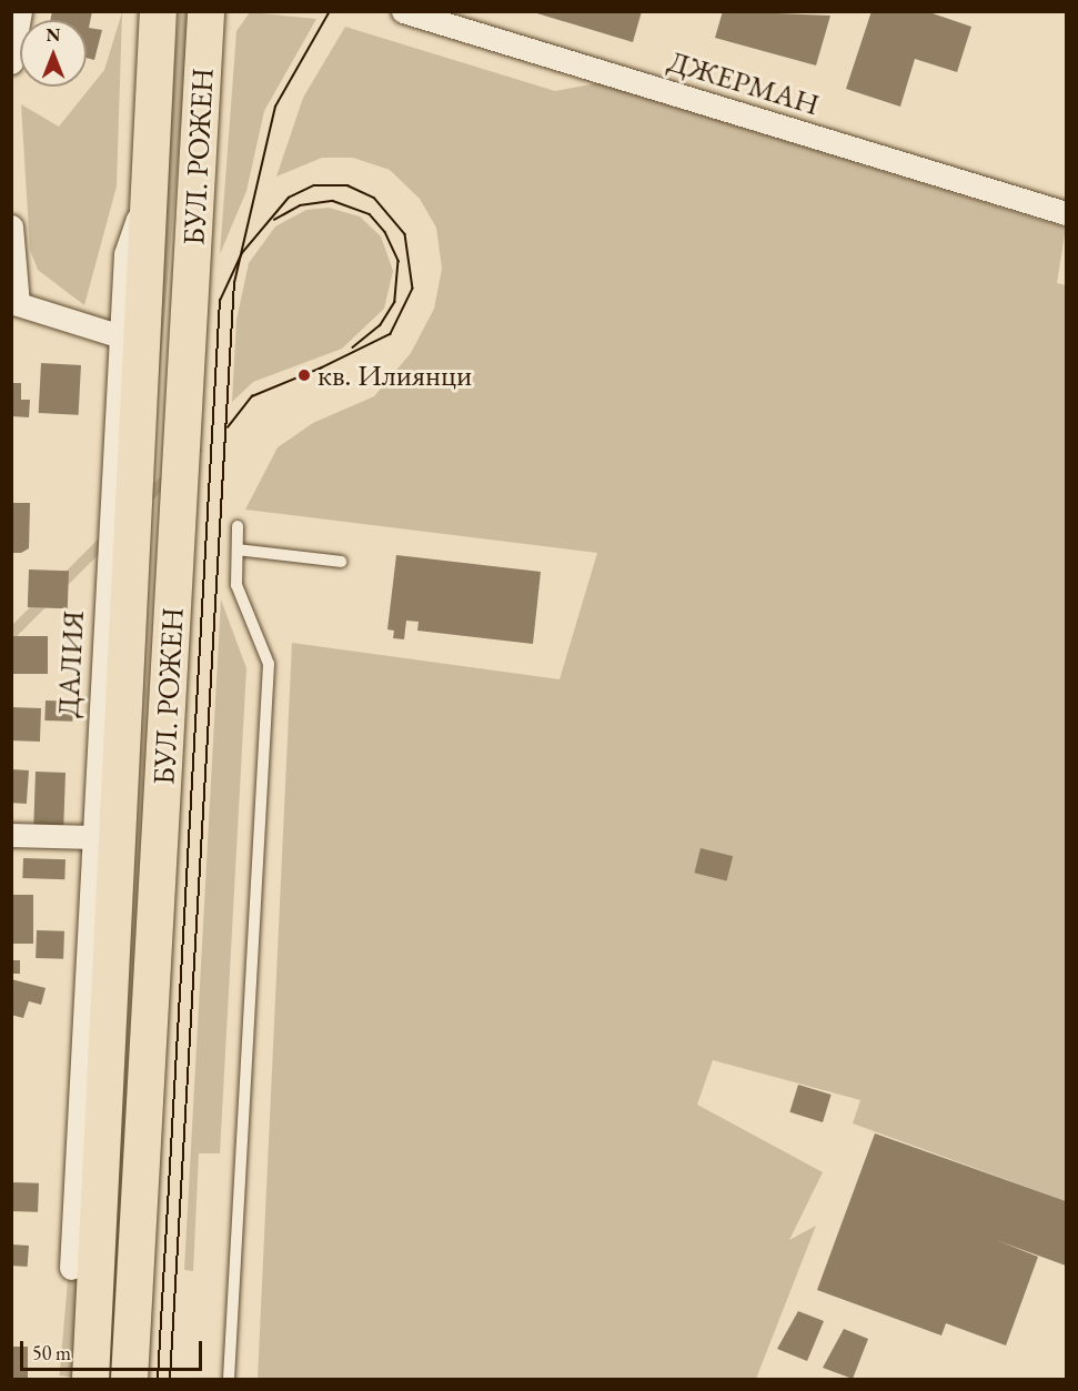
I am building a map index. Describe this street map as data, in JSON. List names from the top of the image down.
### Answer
{
  "streets": {
    "main road": ["БУЛ. РОЖЕН"],
    "street": ["ДЖЕРМАН", "ДАЛИЯ"]
  },
  "crossings": [
    ["БУЛ. РОЖЕН", "ДАЛИЯ"]
  ],
  "places": ["кв. Илиянци"],
  "scale_bar": "50 m",
  "north": "top"
}
